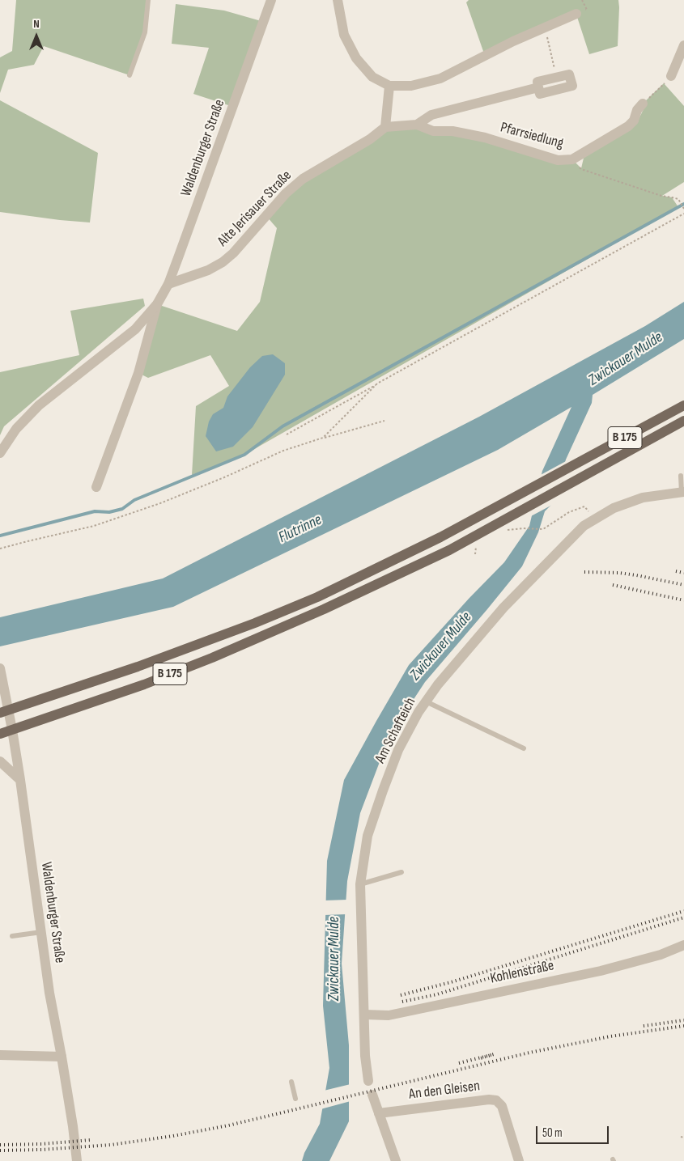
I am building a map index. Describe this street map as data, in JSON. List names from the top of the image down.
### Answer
{
  "streets": {
    "main road": ["B 175"],
    "street": [
      "Pfarrsiedlung",
      "Waldenburger Straße",
      "Alte Jerisauer Straße",
      "Am Schafteich",
      "Kohlenstraße",
      "An den Gleisen"
    ]
  },
  "crossings": [
    ["Pfarrsiedlung", "Alte Jerisauer Straße"],
    ["Waldenburger Straße", "Alte Jerisauer Straße"],
    ["Waldenburger Straße", "B 175"],
    ["Am Schafteich", "Kohlenstraße"]
  ],
  "water": ["Zwickauer Mulde", "Flutrinne"],
  "scale_bar": "50 m",
  "north": "top"
}
